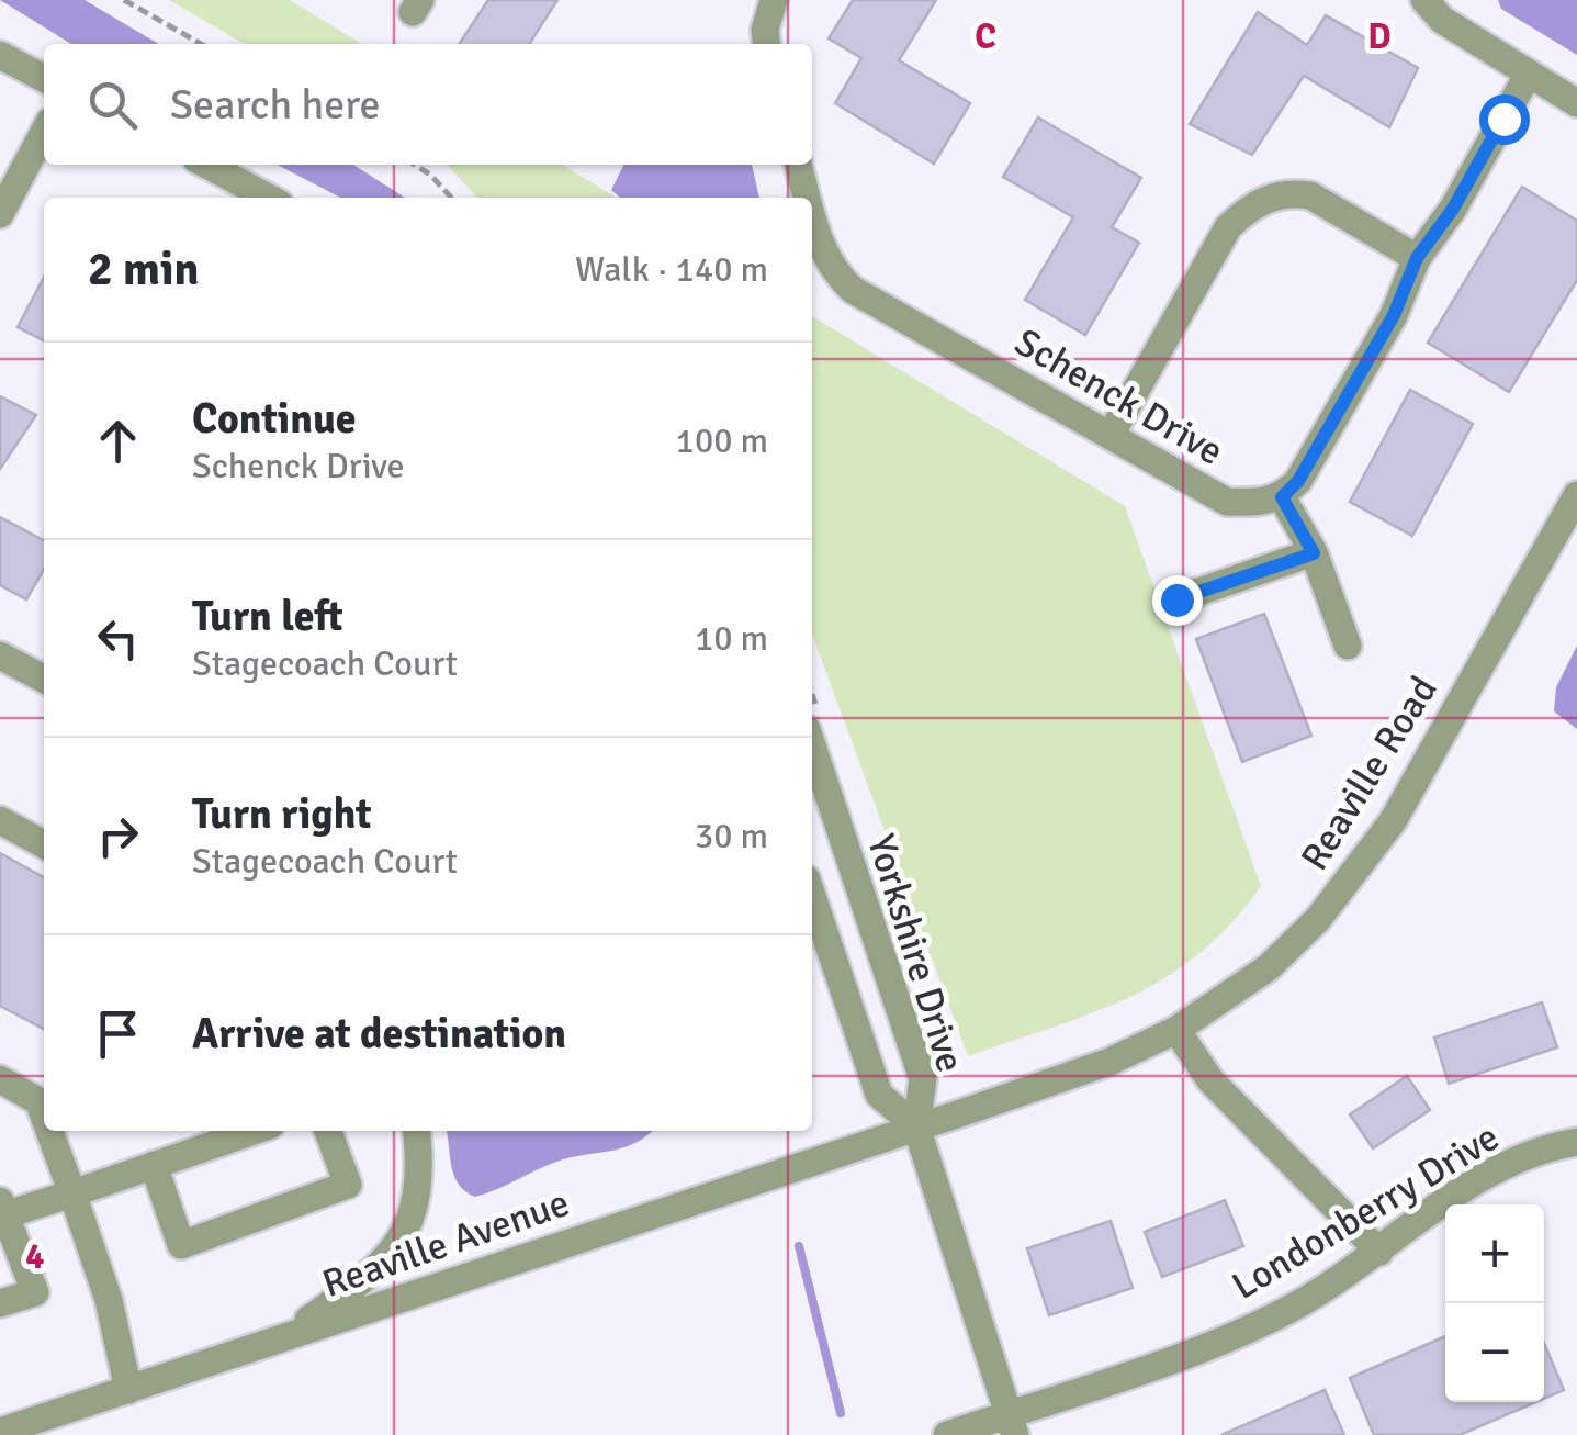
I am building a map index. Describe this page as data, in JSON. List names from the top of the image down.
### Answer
{
  "streets": {
    "street": [
      "Schenck Drive",
      "Reaville Road",
      "Yorkshire Drive",
      "Londonberry Drive",
      "Reaville Avenue"
    ]
  },
  "crossings": [
    ["Reaville Road", "Yorkshire Drive"],
    ["Reaville Road", "Reaville Avenue"],
    ["Yorkshire Drive", "Reaville Avenue"]
  ],
  "page": {
    "search": "Search here",
    "heading": ["2 min", "Walk · 140 m"],
    "list": [
      ["Continue", "Schenck Drive", "100 m"],
      ["Turn left", "Stagecoach Court", "10 m"],
      ["Turn right", "Stagecoach Court", "30 m"],
      "Arrive at destination"
    ],
    "map_buttons": ["+", "−"]
  },
  "grid": {
    "columns": ["C", "D"],
    "rows": ["4"]
  }
}
